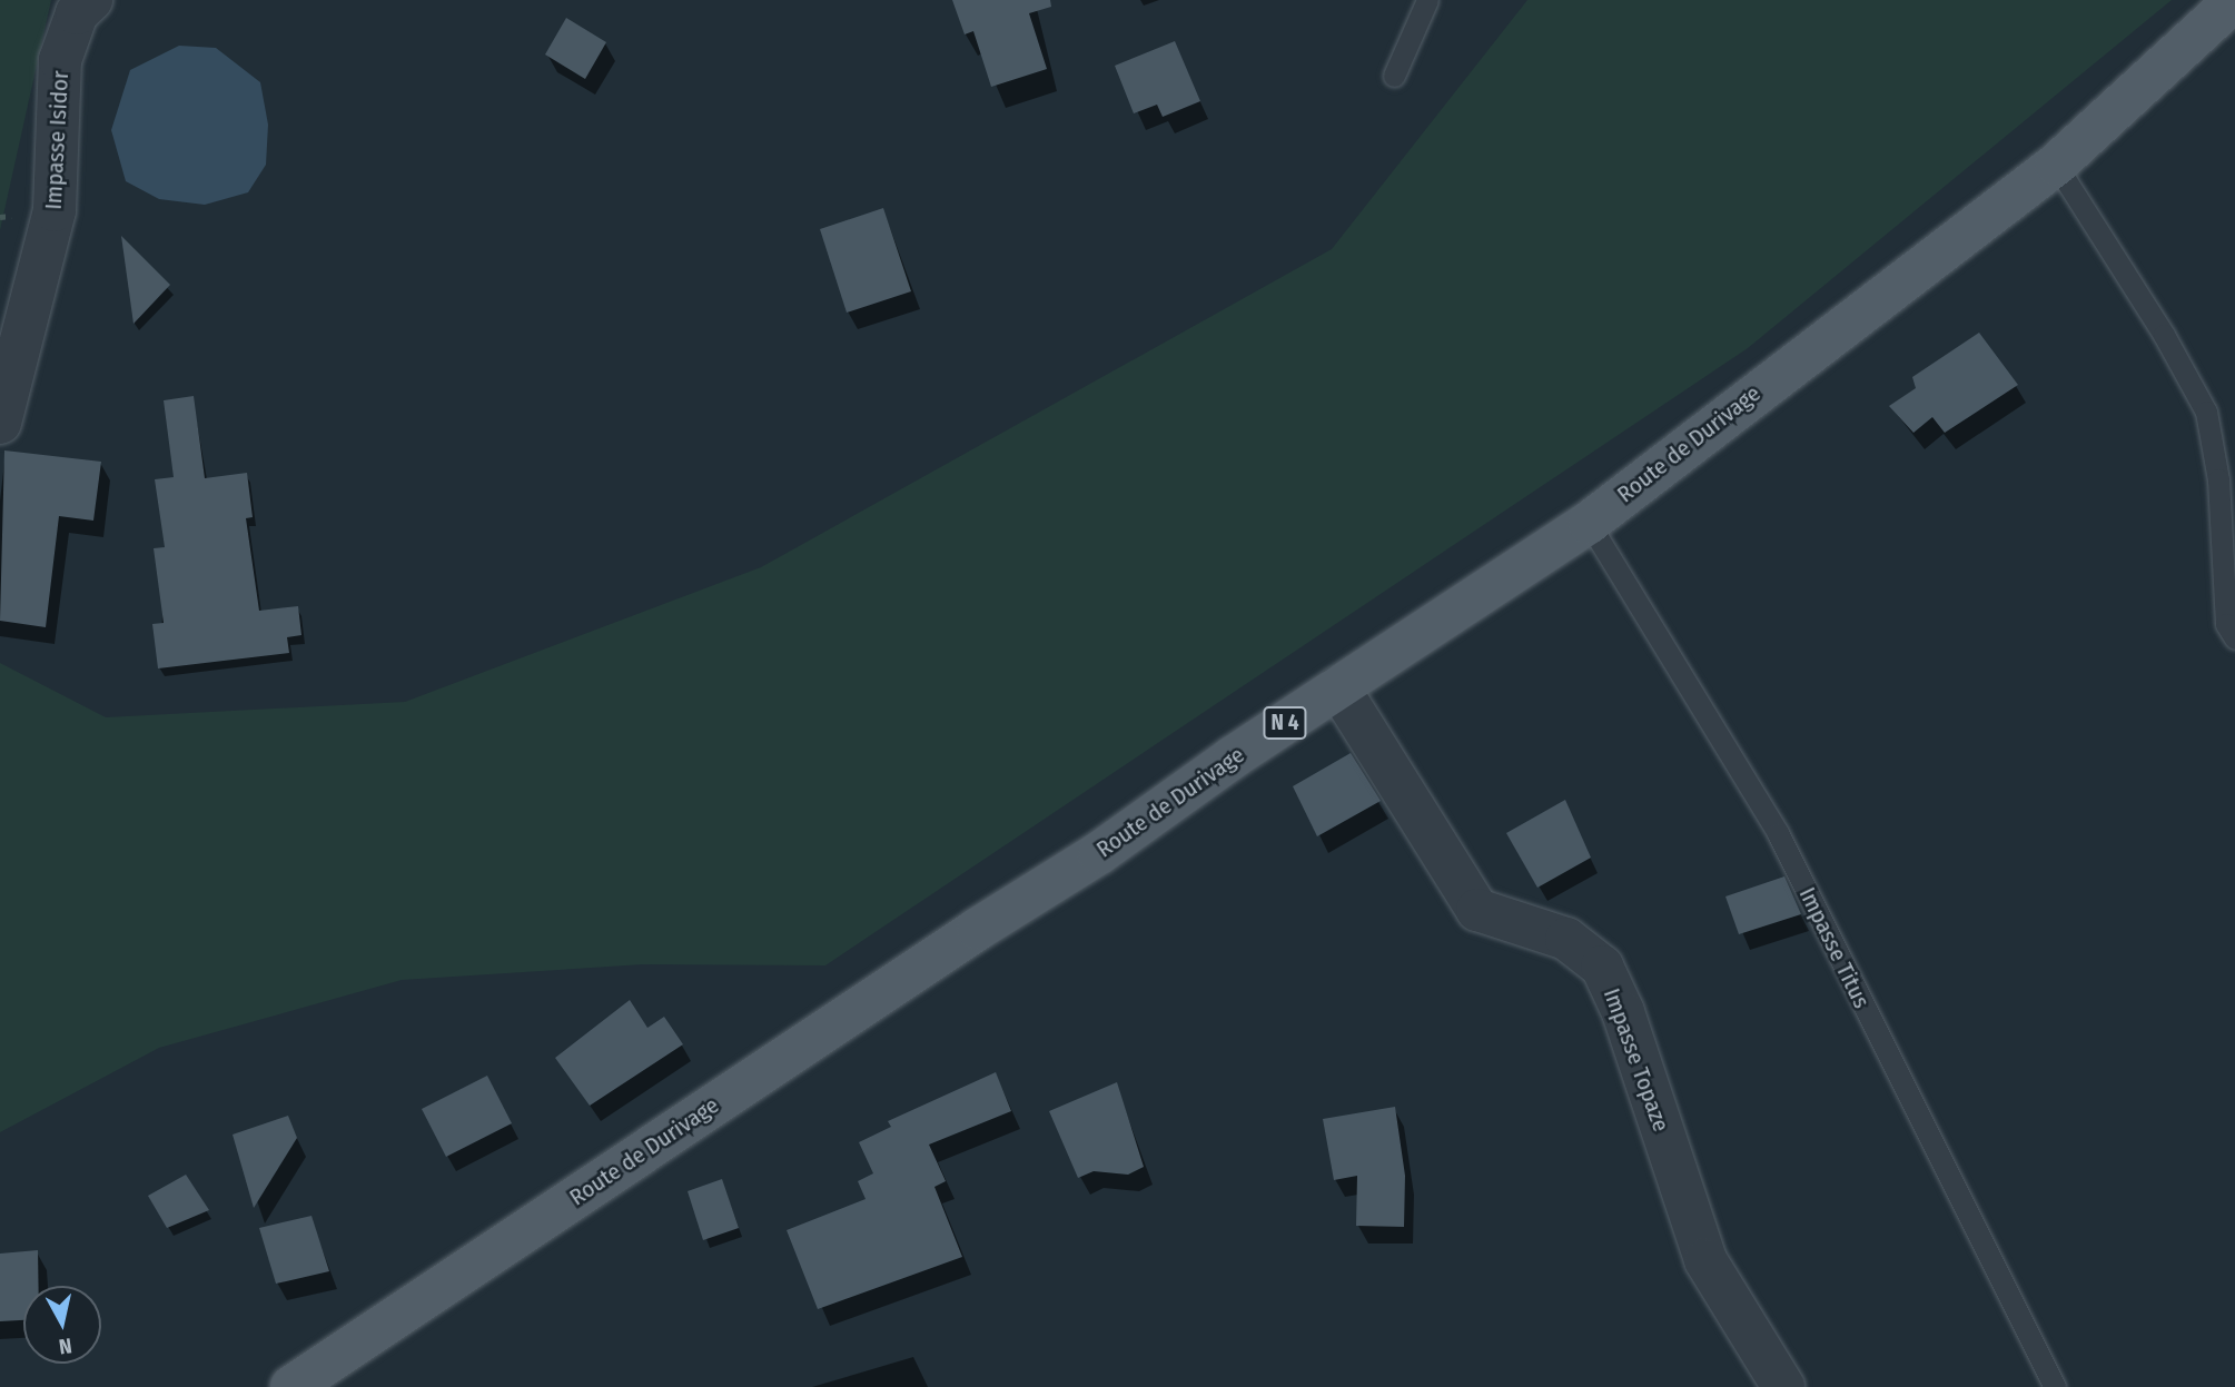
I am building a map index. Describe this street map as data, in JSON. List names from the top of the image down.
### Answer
{
  "streets": {
    "main road": ["Route de Durivage", "N 4"],
    "street": ["Impasse Isidor", "Impasse Topaze"],
    "lane": ["Impasse Titus"]
  },
  "crossings": [
    ["Route de Durivage", "Impasse Titus"],
    ["Route de Durivage", "Impasse Topaze"]
  ],
  "north": "bottom"
}
